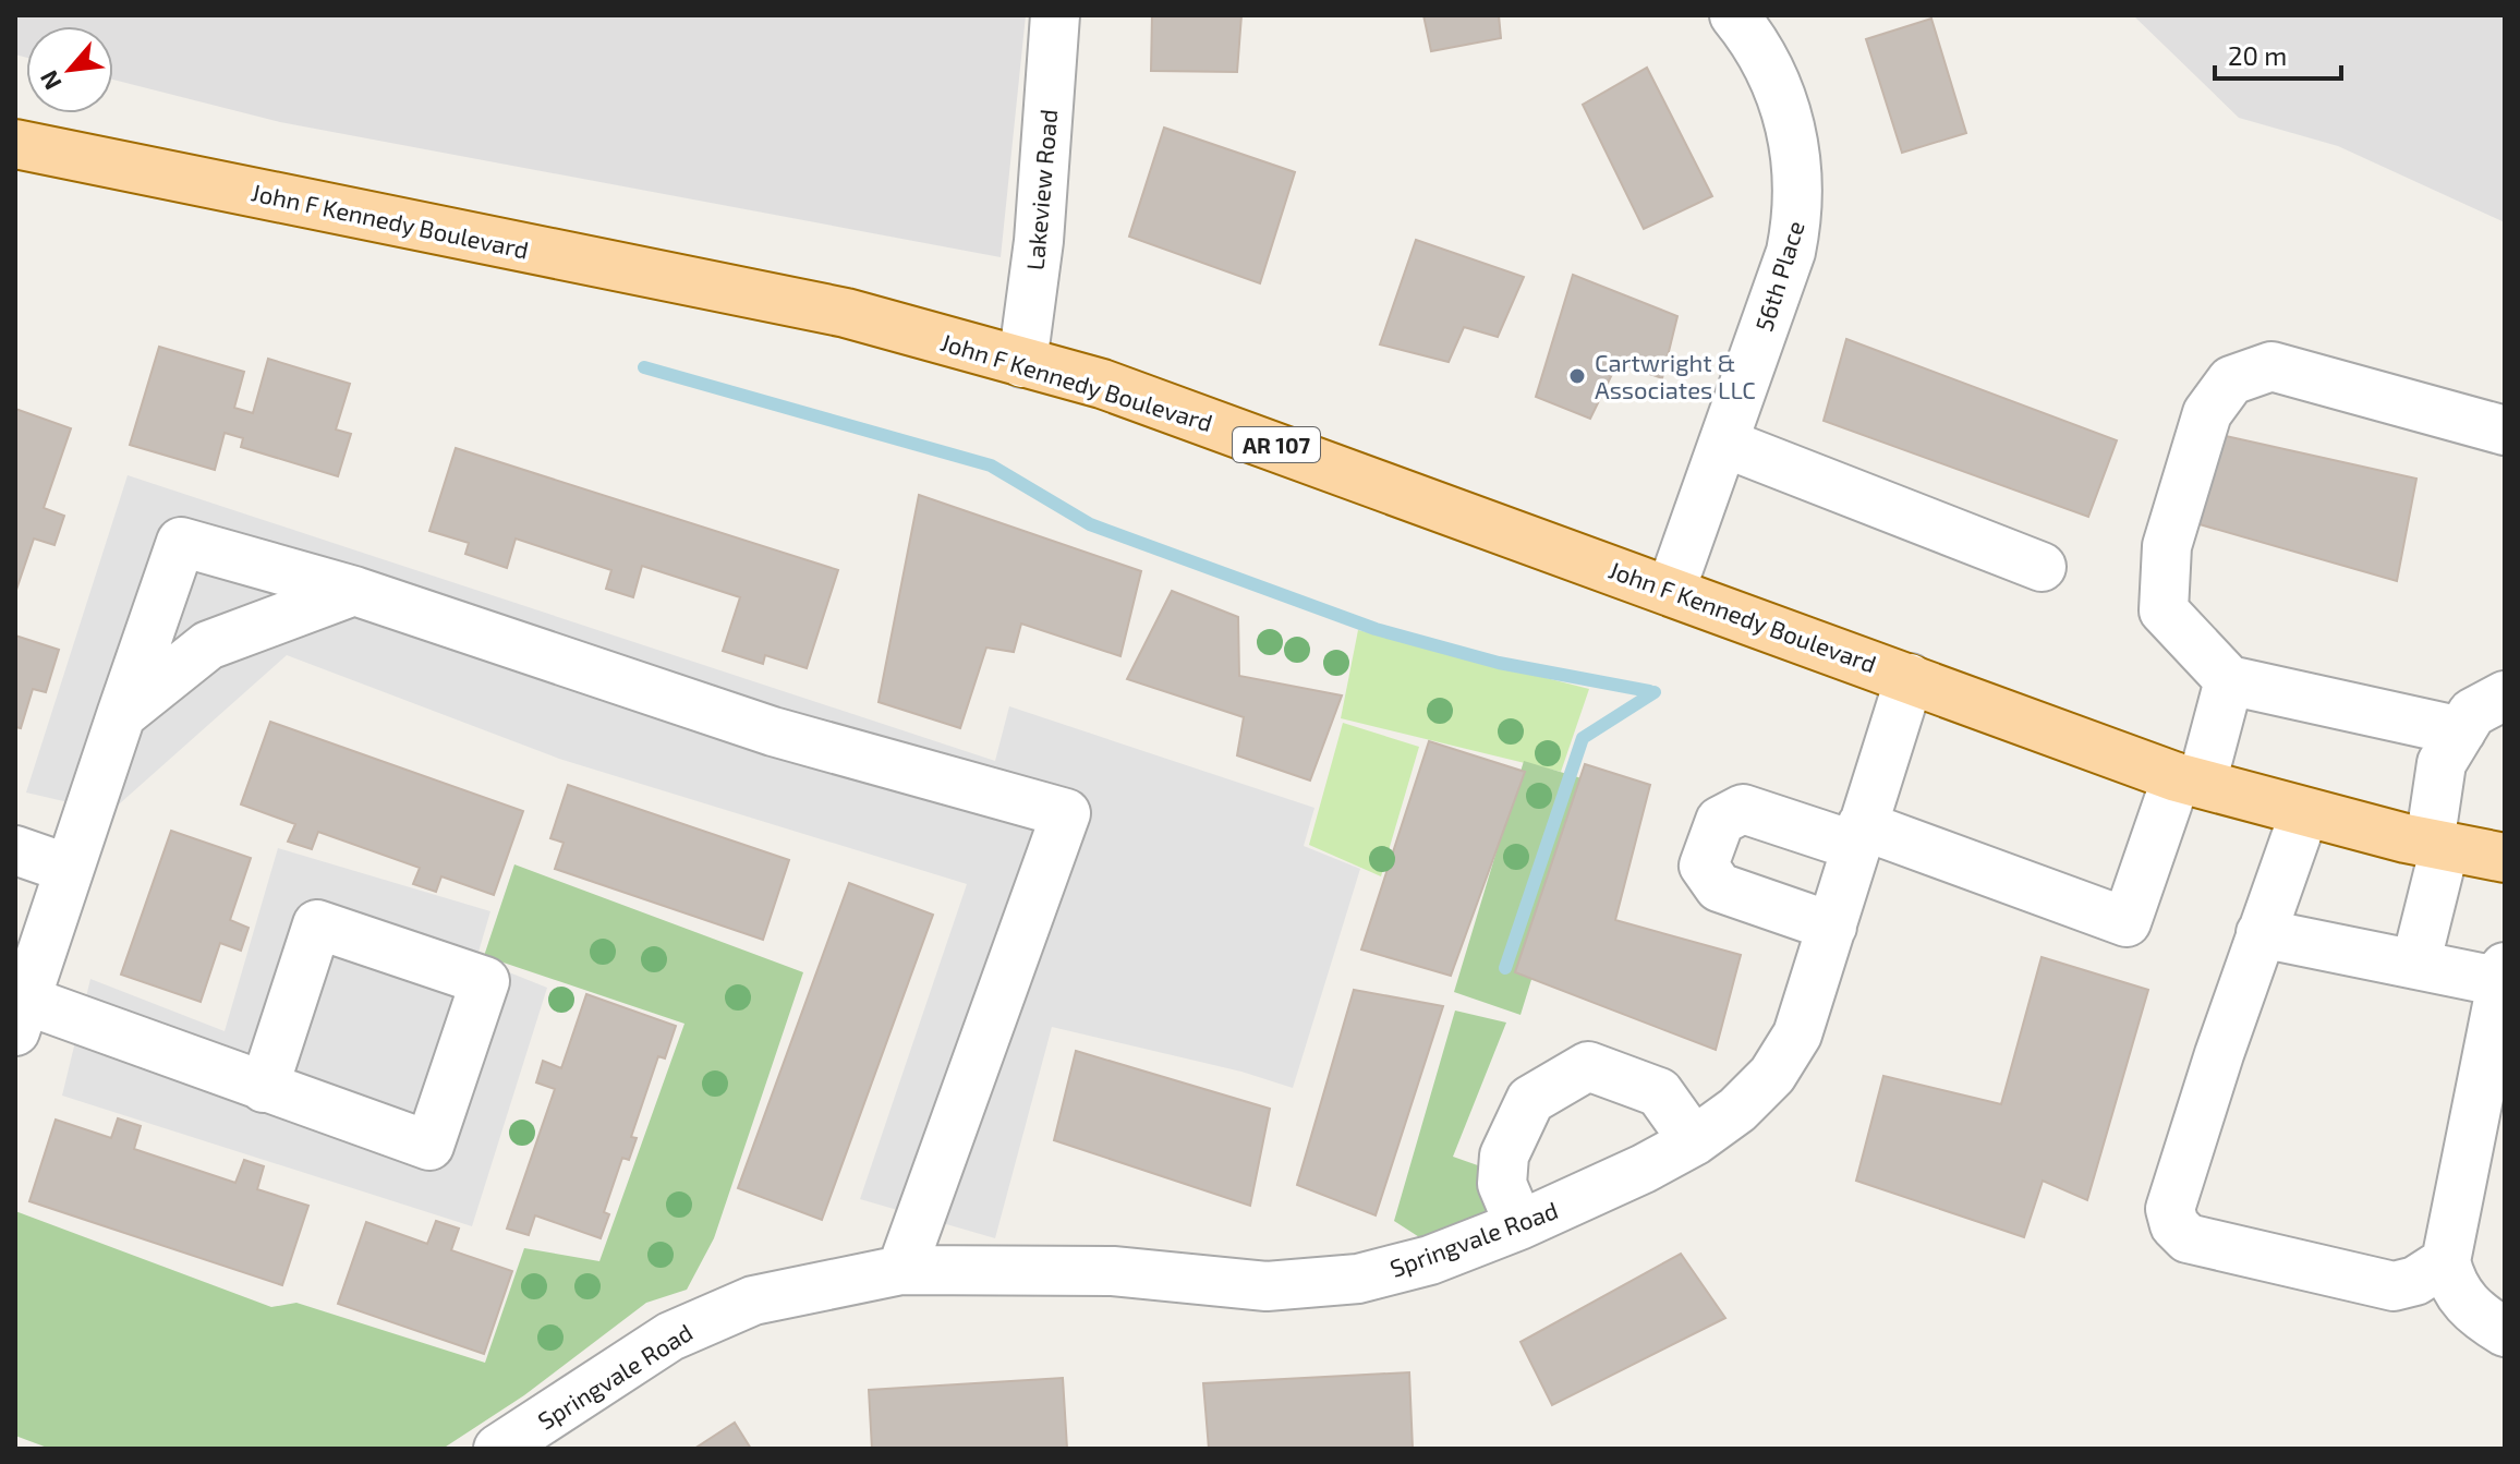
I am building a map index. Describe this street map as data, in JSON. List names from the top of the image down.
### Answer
{
  "streets": {
    "main road": ["John F Kennedy Boulevard", "AR 107"],
    "street": ["Lakeview Road", "56th Place", "Springvale Road"]
  },
  "crossings": [
    ["Lakeview Road", "John F Kennedy Boulevard"],
    ["John F Kennedy Boulevard", "56th Place"],
    ["John F Kennedy Boulevard", "Springvale Road"]
  ],
  "places": ["Cartwright & Associates LLC"],
  "scale_bar": "20 m",
  "north": "bottom left"
}
